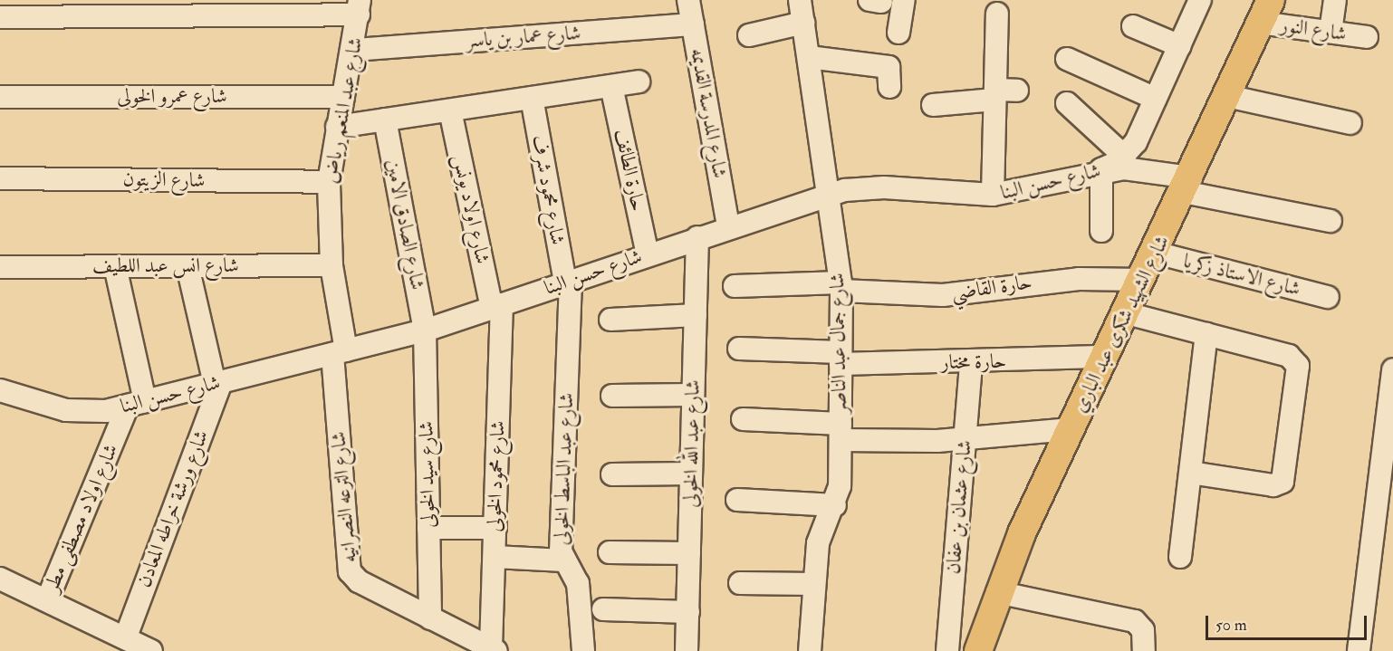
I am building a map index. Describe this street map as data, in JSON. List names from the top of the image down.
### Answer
{
  "streets": {
    "main road": ["شارع الشهيد شكرى عبد الباري"],
    "street": [
      "شارع النور",
      "شارع عمار بن ياسر",
      "شارع عمرو الخولى",
      "شارع عبد المنعم رياض",
      "شارع المدرسة القديمه",
      "حارة الطائف",
      "شارع الزيتون",
      "شارع حسن البنا",
      "شارع محمود شرف",
      "شارع اولاد يونس",
      "شارع الصادق الامين",
      "شارع انس عبد اللطيف",
      "شارع الاستاذ زكريا",
      "حارة القاضي",
      "شارع جمال عبد الناصر",
      "حارة مختار",
      "شارع عبد الله الخولى",
      "شارع عبد الباسط الخولى",
      "شارع سيد الخولى",
      "شارع محمود الخولى",
      "شارع الترعه النصرانيه",
      "شارع عثمان بن عفان",
      "شارع ورشة خراطه المعادن",
      "شارع اولاد مصطفى مطر"
    ]
  },
  "crossings": [
    ["شارع النور", "شارع الشهيد شكرى عبد الباري"],
    ["شارع عمار بن ياسر", "شارع عبد المنعم رياض"],
    ["شارع عمار بن ياسر", "شارع المدرسة القديمه"],
    ["شارع عمرو الخولى", "شارع عبد المنعم رياض"],
    ["شارع عبد المنعم رياض", "شارع الزيتون"],
    ["شارع عبد المنعم رياض", "شارع حسن البنا"],
    ["شارع عبد المنعم رياض", "شارع انس عبد اللطيف"],
    ["شارع عبد المنعم رياض", "شارع الترعه النصرانيه"],
    ["شارع المدرسة القديمه", "شارع حسن البنا"],
    ["حارة الطائف", "شارع حسن البنا"],
    ["شارع حسن البنا", "شارع محمود شرف"],
    ["شارع حسن البنا", "شارع اولاد يونس"],
    ["شارع حسن البنا", "شارع الصادق الامين"],
    ["شارع حسن البنا", "شارع الشهيد شكرى عبد الباري"],
    ["شارع حسن البنا", "شارع جمال عبد الناصر"],
    ["شارع حسن البنا", "شارع عبد الله الخولى"],
    ["شارع حسن البنا", "شارع عبد الباسط الخولى"],
    ["شارع حسن البنا", "شارع سيد الخولى"],
    ["شارع حسن البنا", "شارع محمود الخولى"],
    ["شارع حسن البنا", "شارع الترعه النصرانيه"],
    ["شارع حسن البنا", "شارع ورشة خراطه المعادن"],
    ["شارع حسن البنا", "شارع اولاد مصطفى مطر"],
    ["شارع محمود شرف", "شارع عبد الباسط الخولى"],
    ["شارع اولاد يونس", "شارع محمود الخولى"],
    ["شارع الصادق الامين", "شارع سيد الخولى"],
    ["شارع الاستاذ زكريا", "شارع الشهيد شكرى عبد الباري"],
    ["حارة القاضي", "شارع الشهيد شكرى عبد الباري"],
    ["حارة القاضي", "شارع جمال عبد الناصر"],
    ["شارع الشهيد شكرى عبد الباري", "حارة مختار"],
    ["شارع جمال عبد الناصر", "حارة مختار"],
    ["حارة مختار", "شارع عثمان بن عفان"],
    ["شارع سيد الخولى", "شارع الترعه النصرانيه"],
    ["شارع محمود الخولى", "شارع الترعه النصرانيه"]
  ],
  "scale_bar": "50 m"
}
